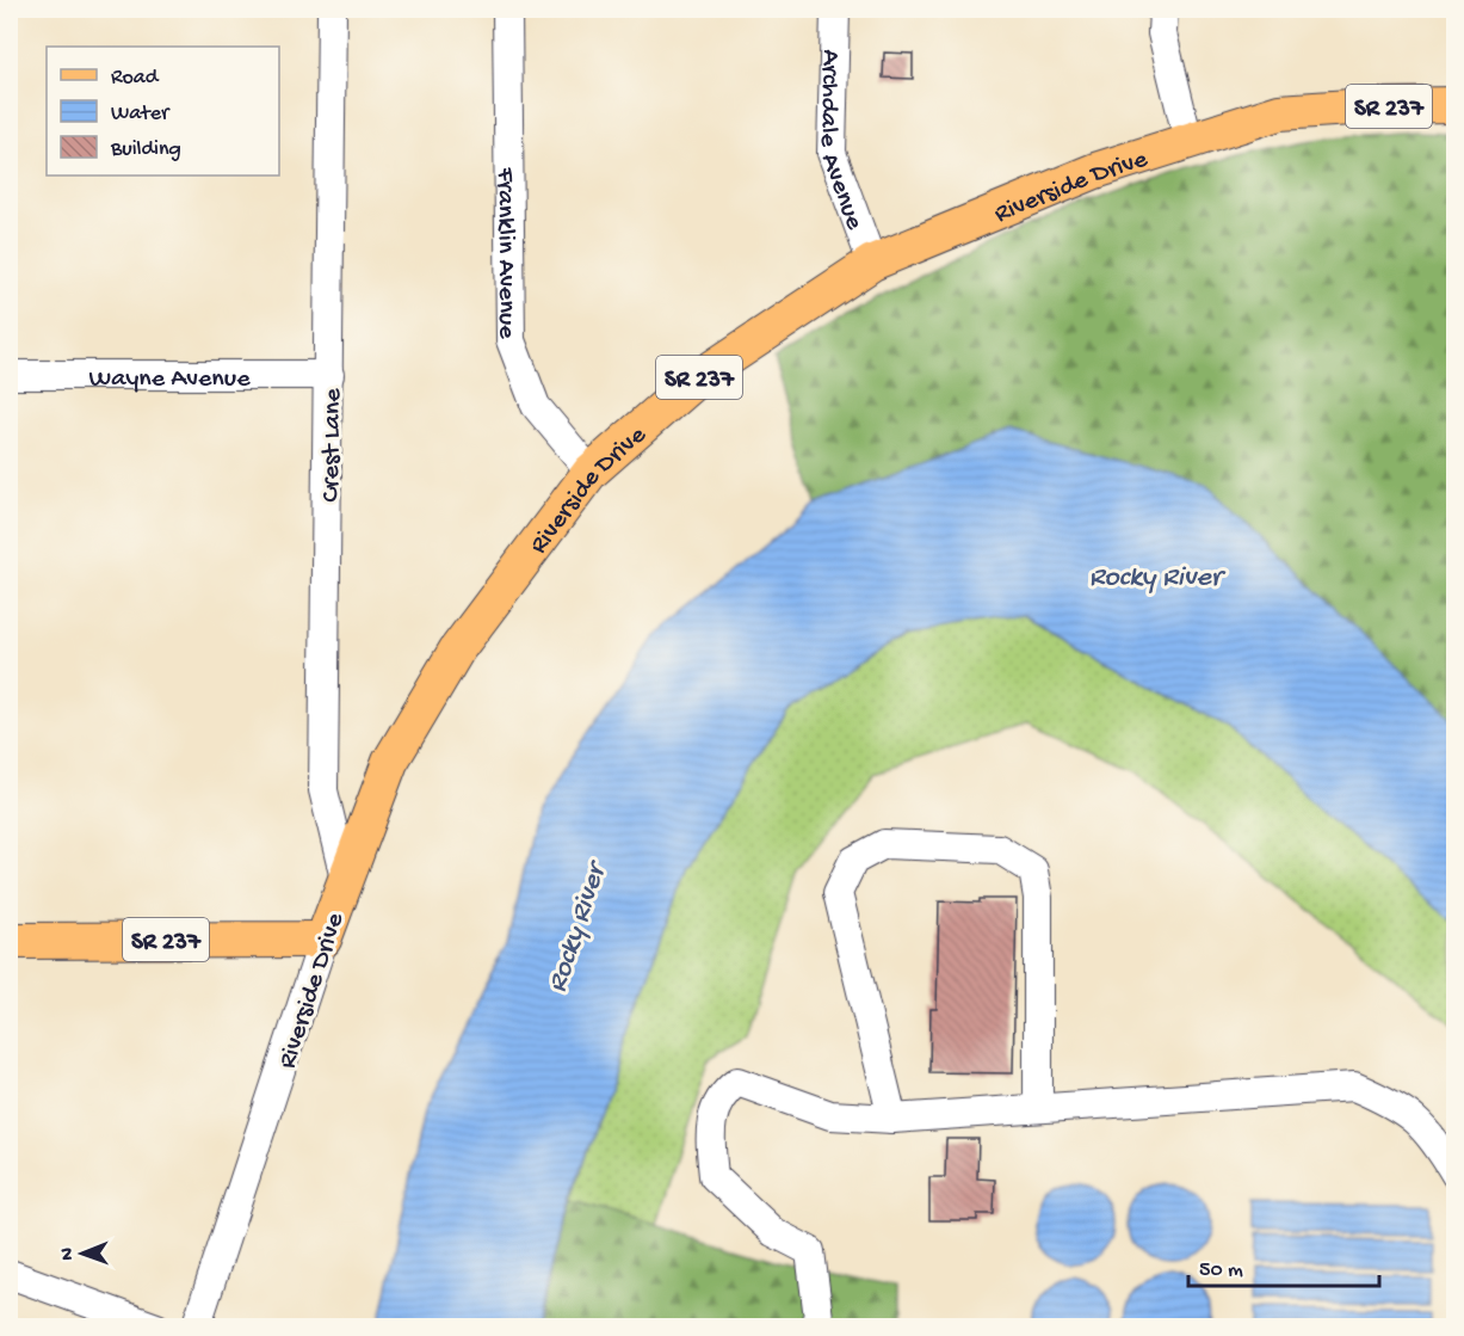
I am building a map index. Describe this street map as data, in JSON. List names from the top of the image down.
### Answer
{
  "streets": {
    "main road": ["SR 237", "Riverside Drive"],
    "street": [
      "Archdale Avenue",
      "Franklin Avenue",
      "Wayne Avenue",
      "Crest Lane"
    ]
  },
  "crossings": [
    ["SR 237", "Riverside Drive"],
    ["Archdale Avenue", "Riverside Drive"],
    ["Riverside Drive", "Franklin Avenue"],
    ["Riverside Drive", "Crest Lane"],
    ["Wayne Avenue", "Crest Lane"]
  ],
  "water": ["Rocky River"],
  "legend": ["Road", "Water", "Building"],
  "scale_bar": "50 m",
  "north": "left"
}
